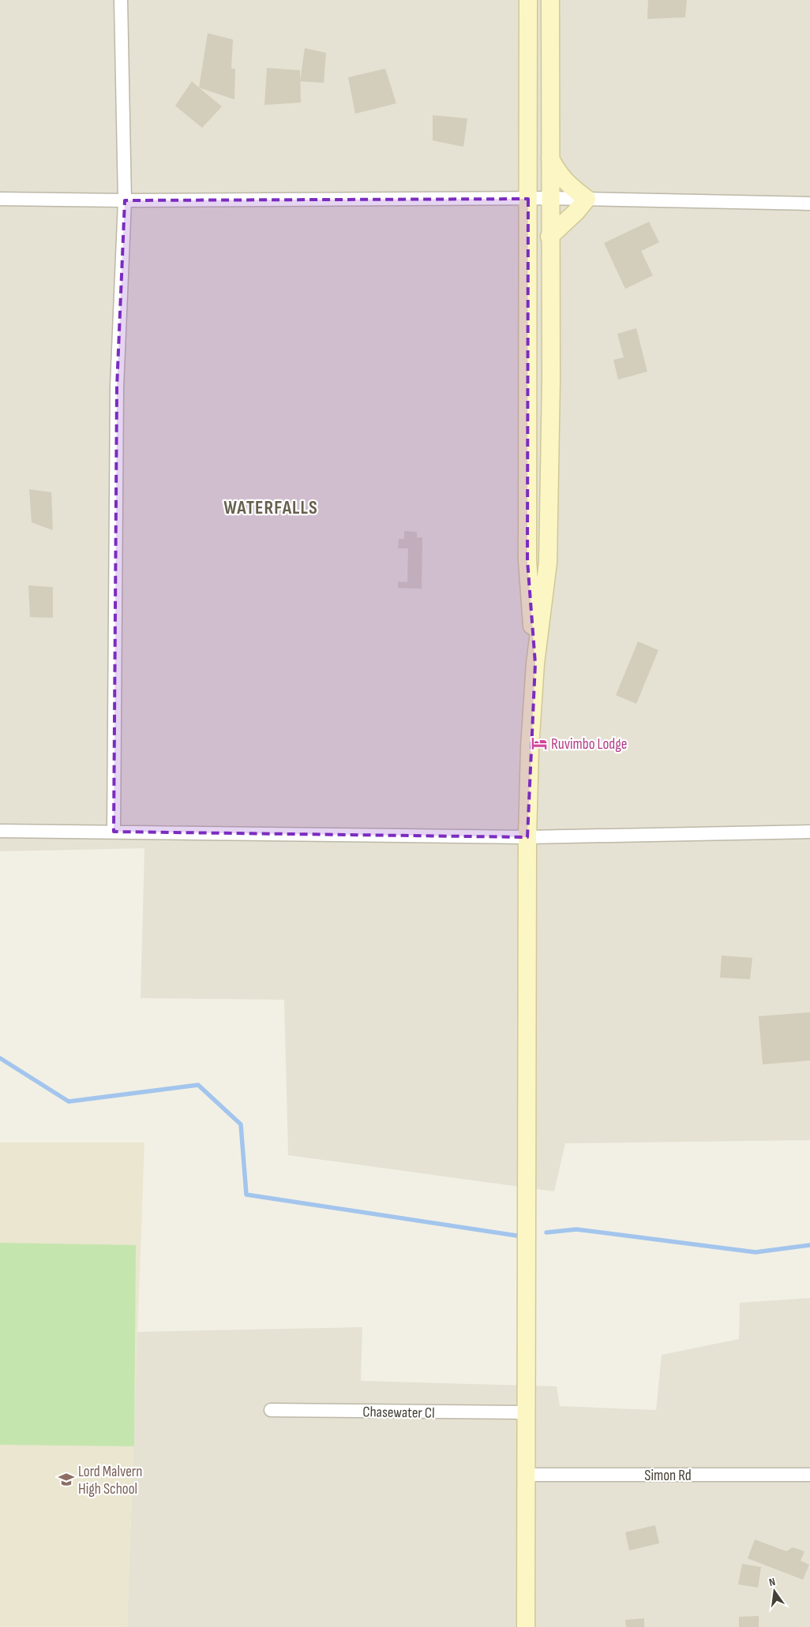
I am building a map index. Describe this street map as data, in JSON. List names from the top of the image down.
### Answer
{
  "streets": {
    "street": ["Chasewater Cl", "Simon Rd"]
  },
  "districts": ["WATERFALLS"],
  "places": {
    "hotel": ["Ruvimbo Lodge"],
    "school or university": ["Lord Malvern High School"]
  },
  "north": "top"
}
